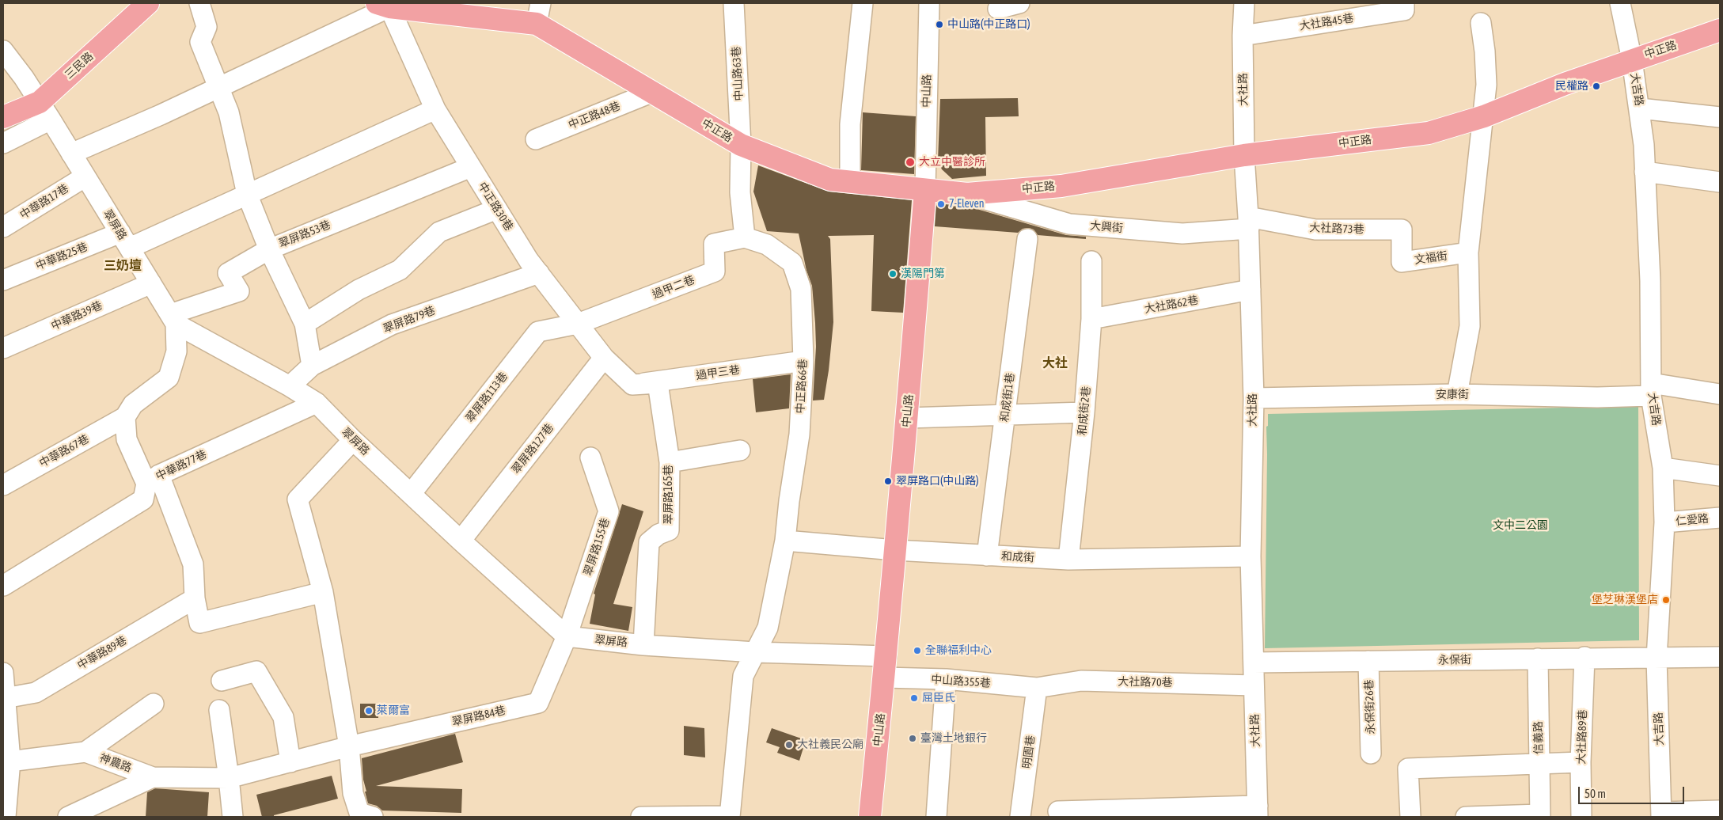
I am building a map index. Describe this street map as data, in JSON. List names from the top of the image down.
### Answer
{
  "streets": {
    "main road": ["中正路", "三民路", "中山路"],
    "street": [
      "大社路45巷",
      "中山路63巷",
      "大社路",
      "大吉路",
      "中正路48巷",
      "中華路17巷",
      "中正路30巷",
      "翠屏路",
      "大興街",
      "大社路73巷",
      "翠屏路53巷",
      "中華路25巷",
      "文福街",
      "過甲二巷",
      "大社路62巷",
      "中華路39巷",
      "翠屏路79巷",
      "過甲三巷",
      "中正路66巷",
      "安康街",
      "翠屏路113巷",
      "和成街1巷",
      "和成街2巷",
      "翠屏路127巷",
      "中華路67巷",
      "中華路77巷",
      "翠屏路165巷",
      "仁愛路",
      "翠屏路155巷",
      "和成街",
      "中華路89巷",
      "永保街",
      "中山路355巷",
      "大社路70巷",
      "永保街26巷",
      "翠屏路84巷",
      "大社路89巷",
      "信義路",
      "明園巷",
      "神農路"
    ]
  },
  "crossings": [
    ["大社路45巷", "大社路"],
    ["中正路", "中山路63巷"],
    ["中正路", "大社路"],
    ["中正路", "大吉路"],
    ["中正路", "中山路"],
    ["中正路", "中正路48巷"],
    ["中正路", "中正路30巷"],
    ["中正路", "大興街"],
    ["三民路", "翠屏路"],
    ["大社路", "大興街"],
    ["大社路", "大社路73巷"],
    ["大社路", "大社路62巷"],
    ["大社路", "安康街"],
    ["大社路", "和成街"],
    ["大社路", "永保街"],
    ["大社路", "大社路70巷"],
    ["大吉路", "安康街"],
    ["大吉路", "仁愛路"],
    ["大吉路", "永保街"],
    ["中山路", "翠屏路"],
    ["中山路", "和成街"],
    ["中山路", "中山路355巷"],
    ["中華路17巷", "翠屏路"],
    ["中正路30巷", "翠屏路53巷"],
    ["中正路30巷", "中華路25巷"],
    ["中正路30巷", "過甲二巷"],
    ["中正路30巷", "翠屏路79巷"],
    ["中正路30巷", "過甲三巷"],
    ["中正路30巷", "翠屏路113巷"],
    ["中正路30巷", "翠屏路127巷"],
    ["中正路30巷", "翠屏路165巷"],
    ["翠屏路", "翠屏路53巷"],
    ["翠屏路", "中華路25巷"],
    ["翠屏路", "中華路39巷"],
    ["翠屏路", "翠屏路79巷"],
    ["翠屏路", "中正路66巷"],
    ["翠屏路", "翠屏路113巷"],
    ["翠屏路", "翠屏路127巷"],
    ["翠屏路", "中華路77巷"],
    ["翠屏路", "翠屏路165巷"],
    ["翠屏路", "翠屏路155巷"],
    ["翠屏路", "翠屏路84巷"],
    ["大興街", "大社路73巷"],
    ["大社路73巷", "文福街"],
    ["過甲二巷", "中正路66巷"],
    ["過甲二巷", "翠屏路113巷"],
    ["大社路62巷", "和成街2巷"],
    ["過甲三巷", "中正路66巷"],
    ["過甲三巷", "翠屏路165巷"],
    ["中正路66巷", "和成街"],
    ["和成街1巷", "和成街"],
    ["和成街2巷", "和成街"],
    ["翠屏路155巷", "翠屏路84巷"],
    ["永保街", "永保街26巷"],
    ["永保街", "大社路89巷"],
    ["永保街", "信義路"],
    ["中山路355巷", "大社路70巷"],
    ["中山路355巷", "明園巷"],
    ["大社路70巷", "明園巷"],
    ["翠屏路84巷", "神農路"]
  ],
  "districts": ["三奶壇", "大社"],
  "parks": ["文中二公園"],
  "places": [
    "中山路(中正路口)",
    "民權路",
    "大立中醫診所",
    "7-Eleven",
    "漢陽門第",
    "翠屏路口(中山路)",
    "堡芝琳漢堡店",
    "全聯福利中心",
    "屈臣氏",
    "萊爾富",
    "臺灣土地銀行",
    "大社義民公廟"
  ],
  "scale_bar": "50 m"
}
